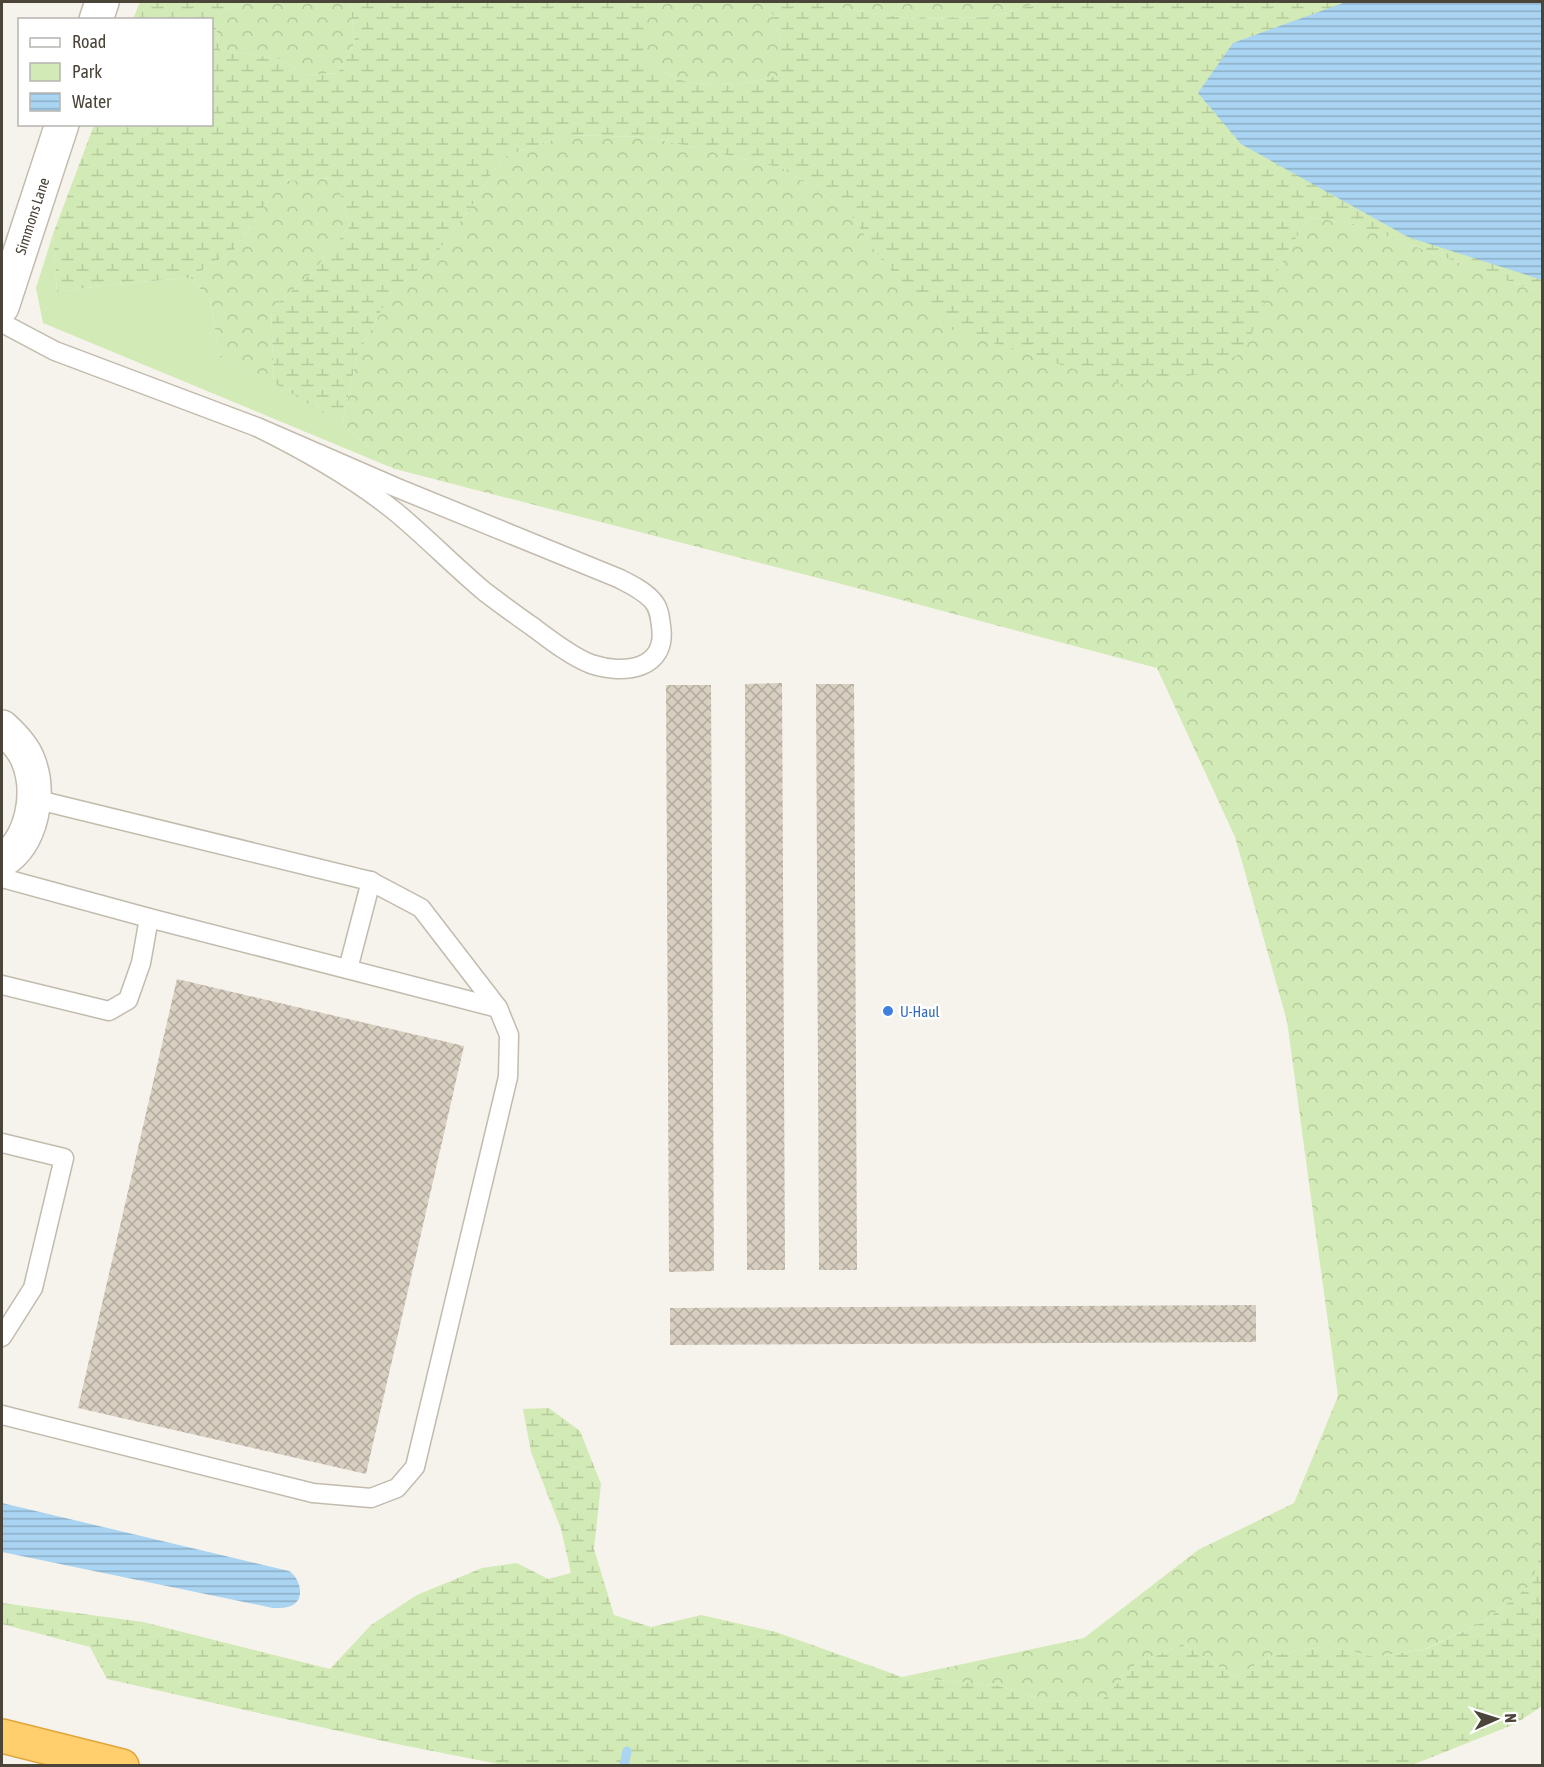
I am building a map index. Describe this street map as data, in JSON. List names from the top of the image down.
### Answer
{
  "streets": {
    "street": ["Simmons Lane"]
  },
  "places": ["U-Haul"],
  "legend": ["Road", "Park", "Water"],
  "north": "right"
}
